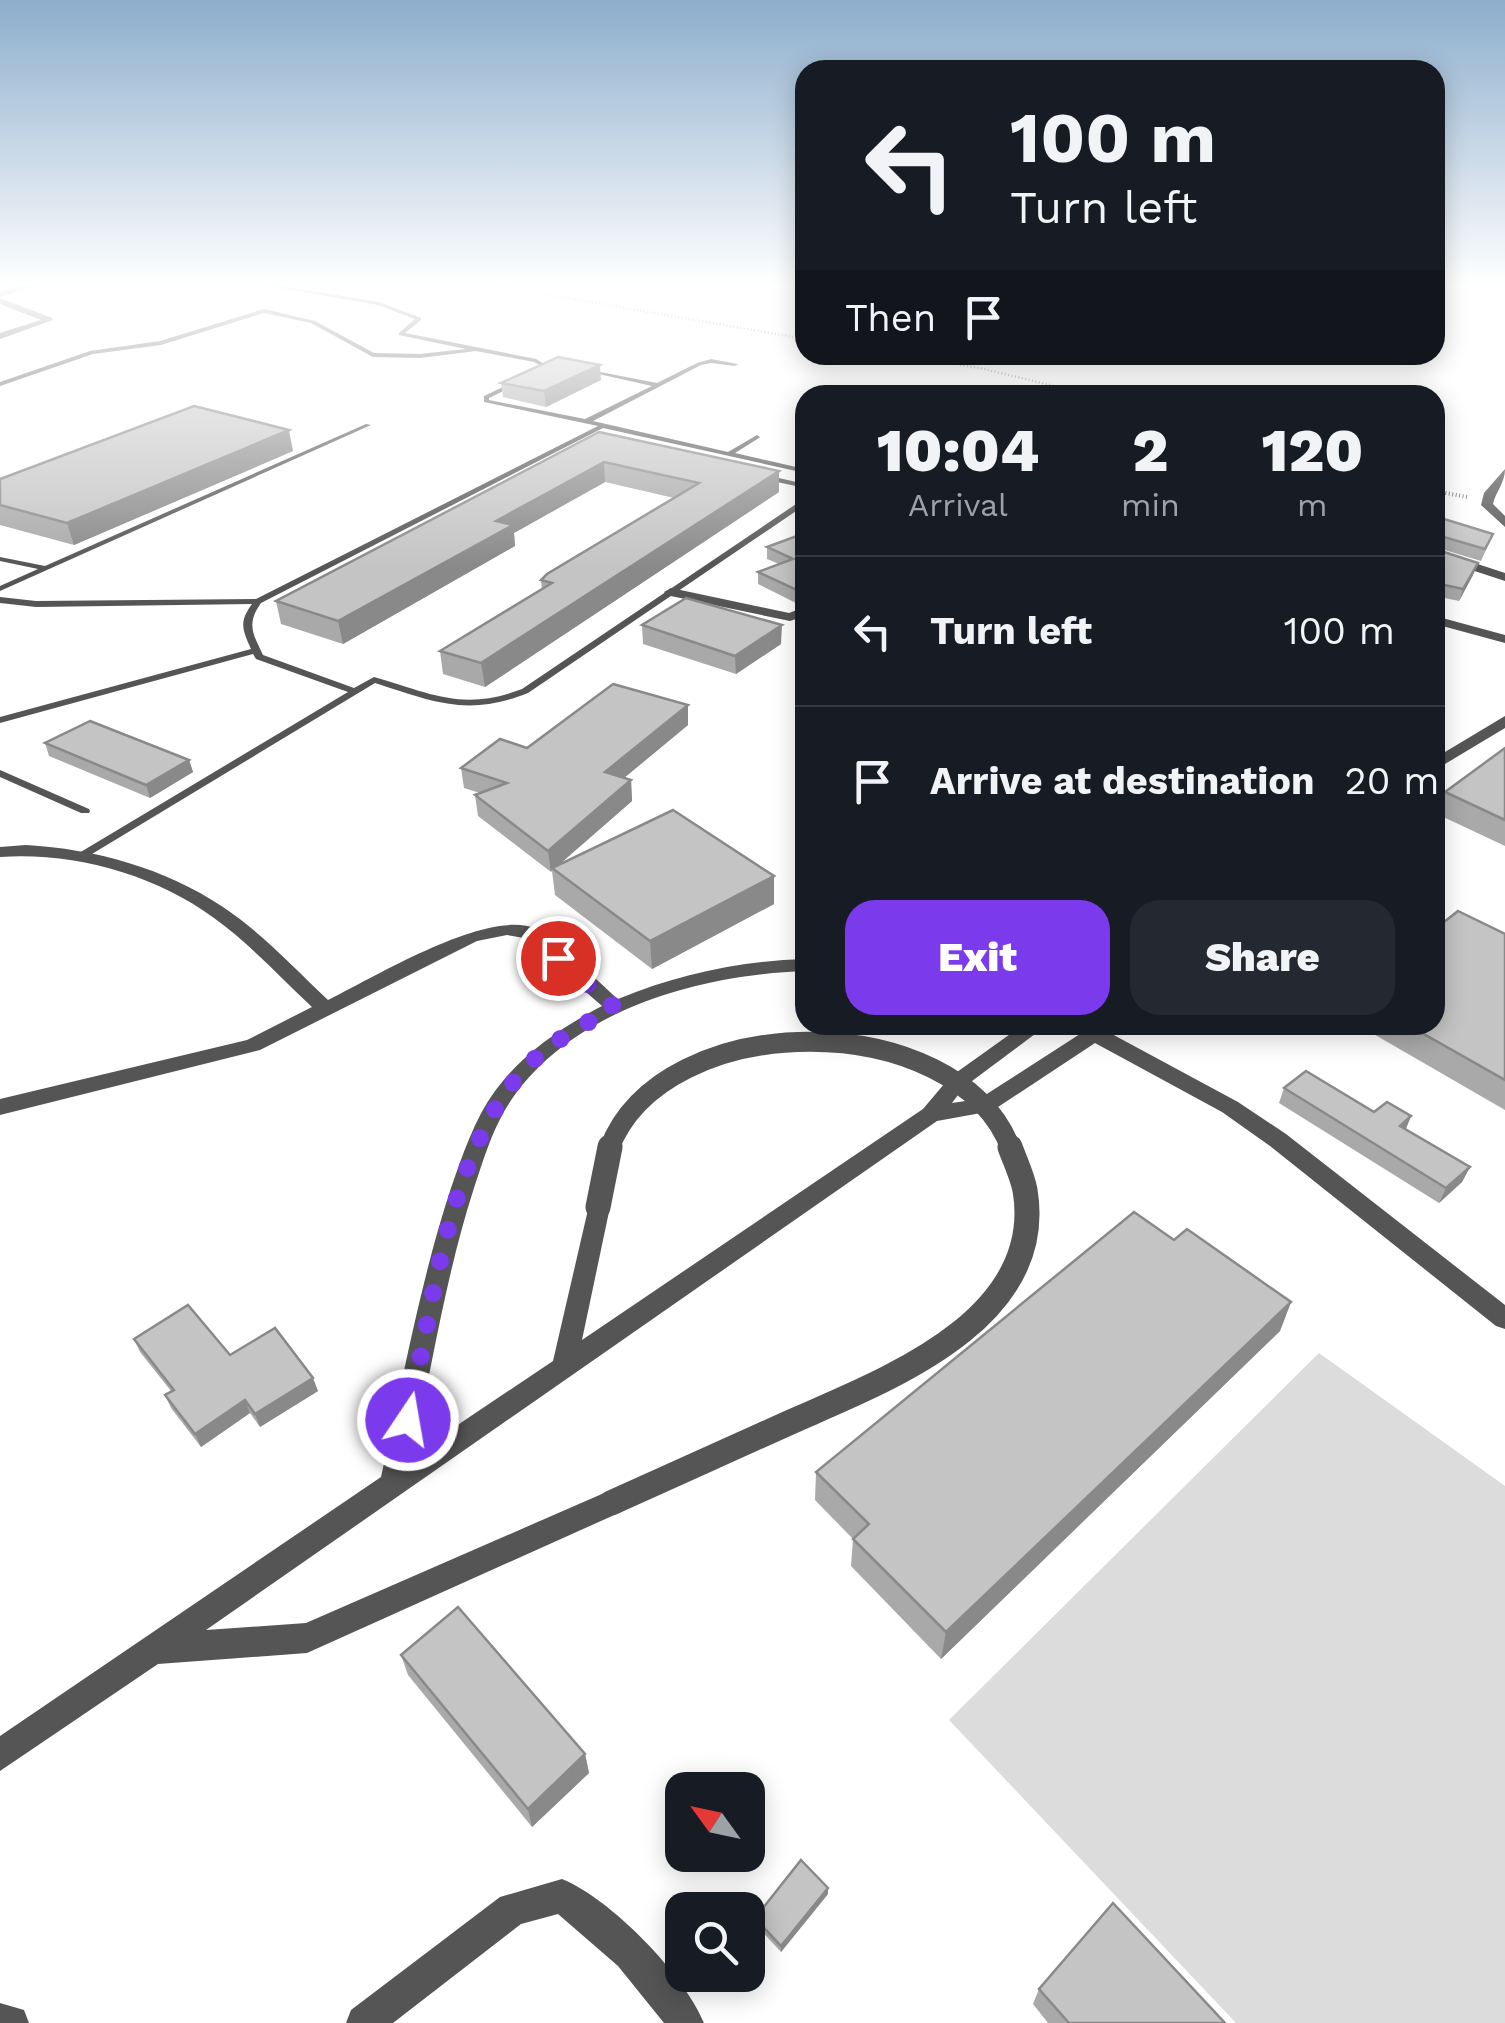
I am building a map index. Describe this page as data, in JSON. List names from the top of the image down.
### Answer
{
  "north": "top left",
  "page": {
    "turn": ["100 m", "Turn left"],
    "then": "Then",
    "eta": [
      "10:04",
      "Arrival",
      "2",
      "min",
      "120",
      "m"
    ],
    "list": [
      {
        "name": "Turn left",
        "value": "100 m"
      },
      {
        "name": "Arrive at destination",
        "value": "20 m"
      }
    ],
    "buttons": ["Exit", "Share"]
  }
}
